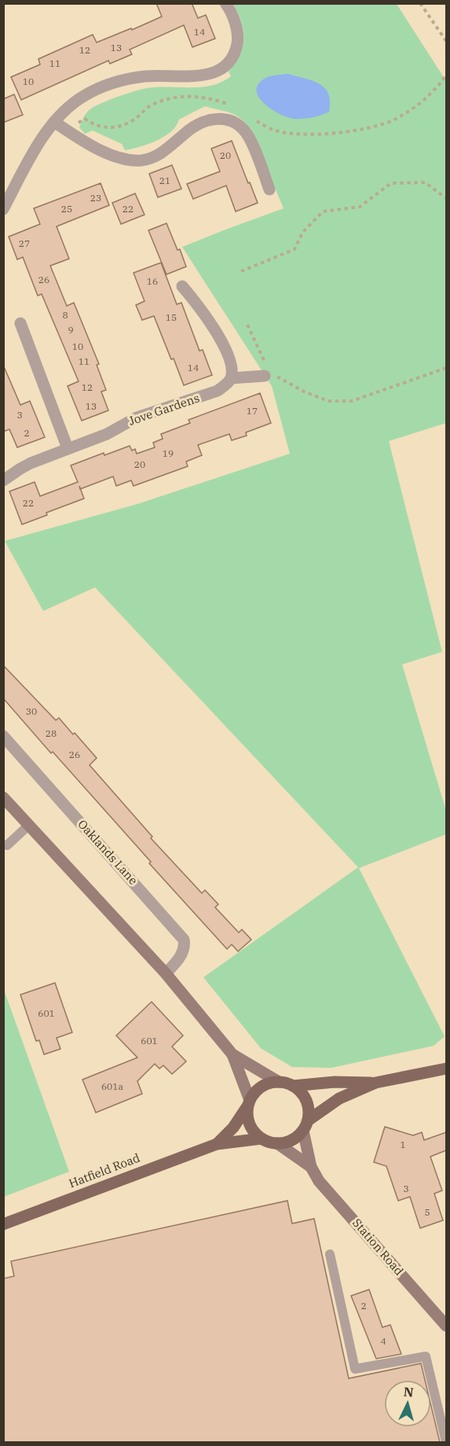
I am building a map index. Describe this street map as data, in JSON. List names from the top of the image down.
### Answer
{
  "streets": {
    "main road": ["Hatfield Road"],
    "street": ["Jove Gardens", "Oaklands Lane", "Station Road"]
  },
  "crossings": [
    ["Hatfield Road", "Station Road"]
  ],
  "house_numbers": [
    "14",
    "13",
    "12",
    "11",
    "10",
    "20",
    "21",
    "23",
    "25",
    "22",
    "27",
    "26",
    "16",
    "8",
    "15",
    "9",
    "10",
    "11",
    "14",
    "12",
    "13",
    "17",
    "3",
    "2",
    "19",
    "20",
    "22",
    "30",
    "28",
    "26",
    "601",
    "601",
    "601a",
    "1",
    "3",
    "5",
    "2",
    "4"
  ],
  "north": "top"
}
